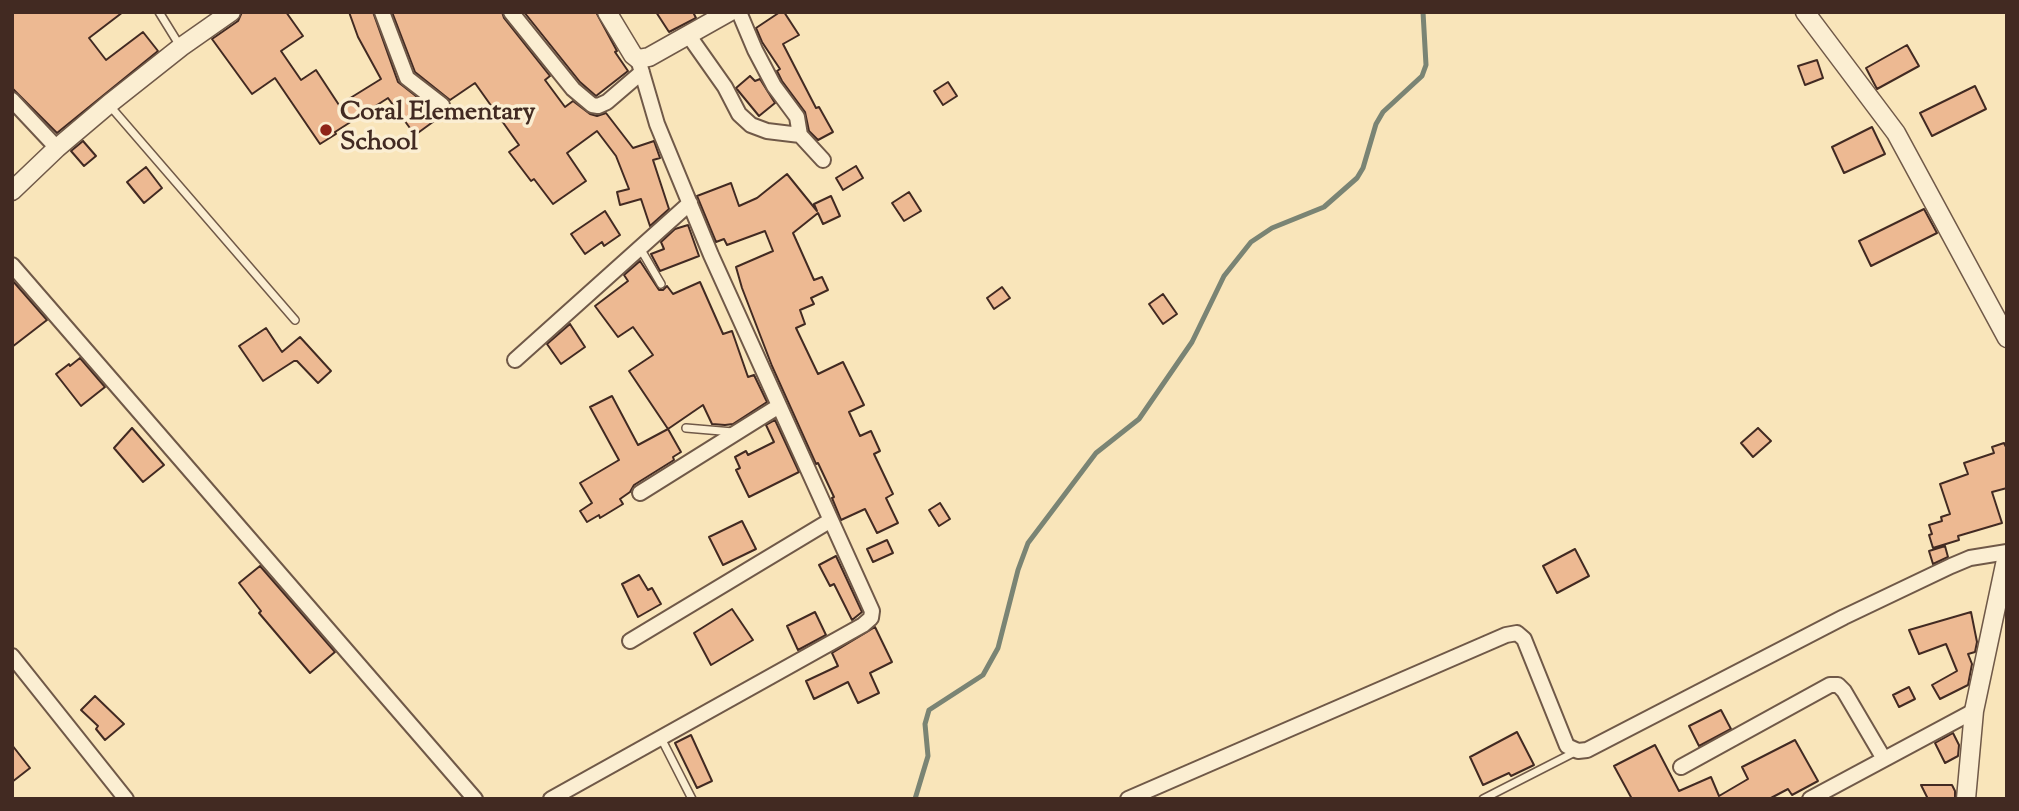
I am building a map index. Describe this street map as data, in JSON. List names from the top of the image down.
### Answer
{
  "places": ["Coral Elementary School"]
}
